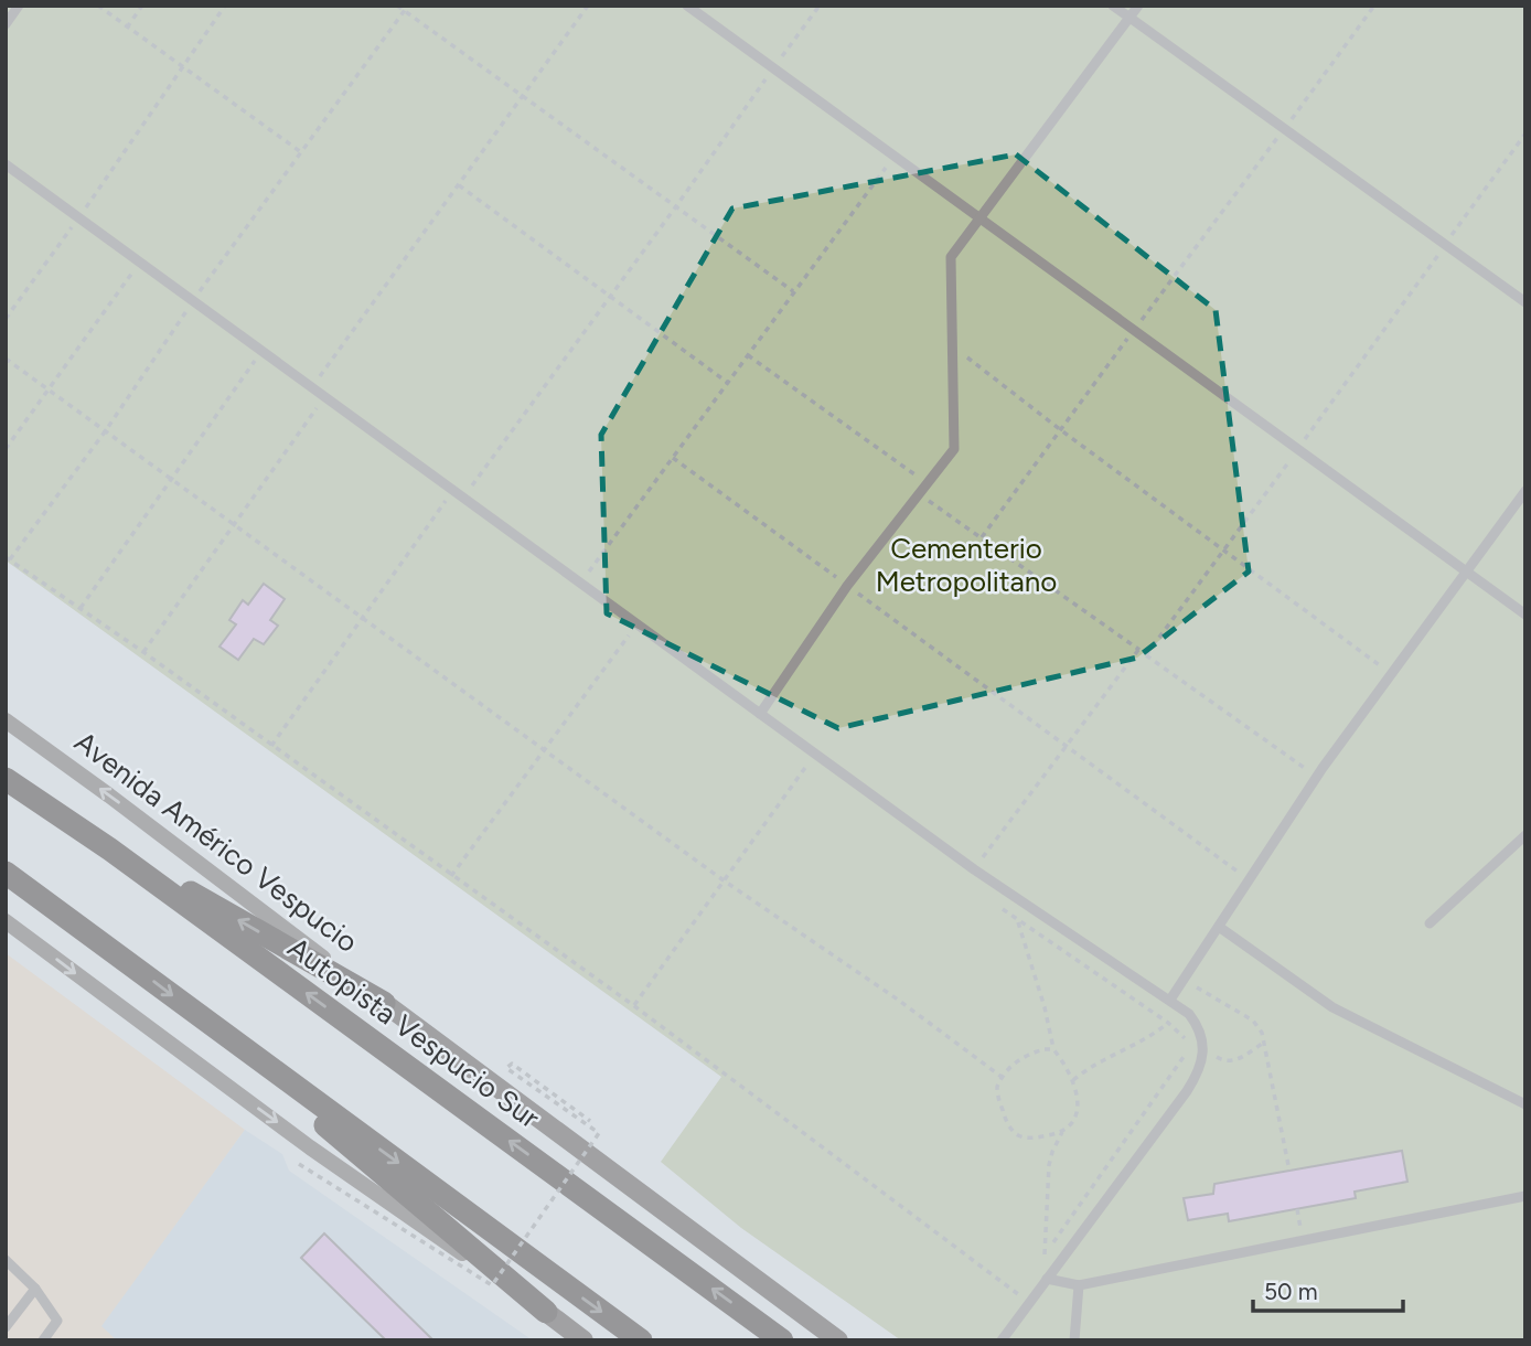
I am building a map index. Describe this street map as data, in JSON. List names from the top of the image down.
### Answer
{
  "streets": {
    "highway": ["Autopista Vespucio Sur"],
    "main road": ["Avenida Américo Vespucio"]
  },
  "one_way": ["Avenida Américo Vespucio"],
  "parks": ["Cementerio Metropolitano"],
  "scale_bar": "50 m"
}
